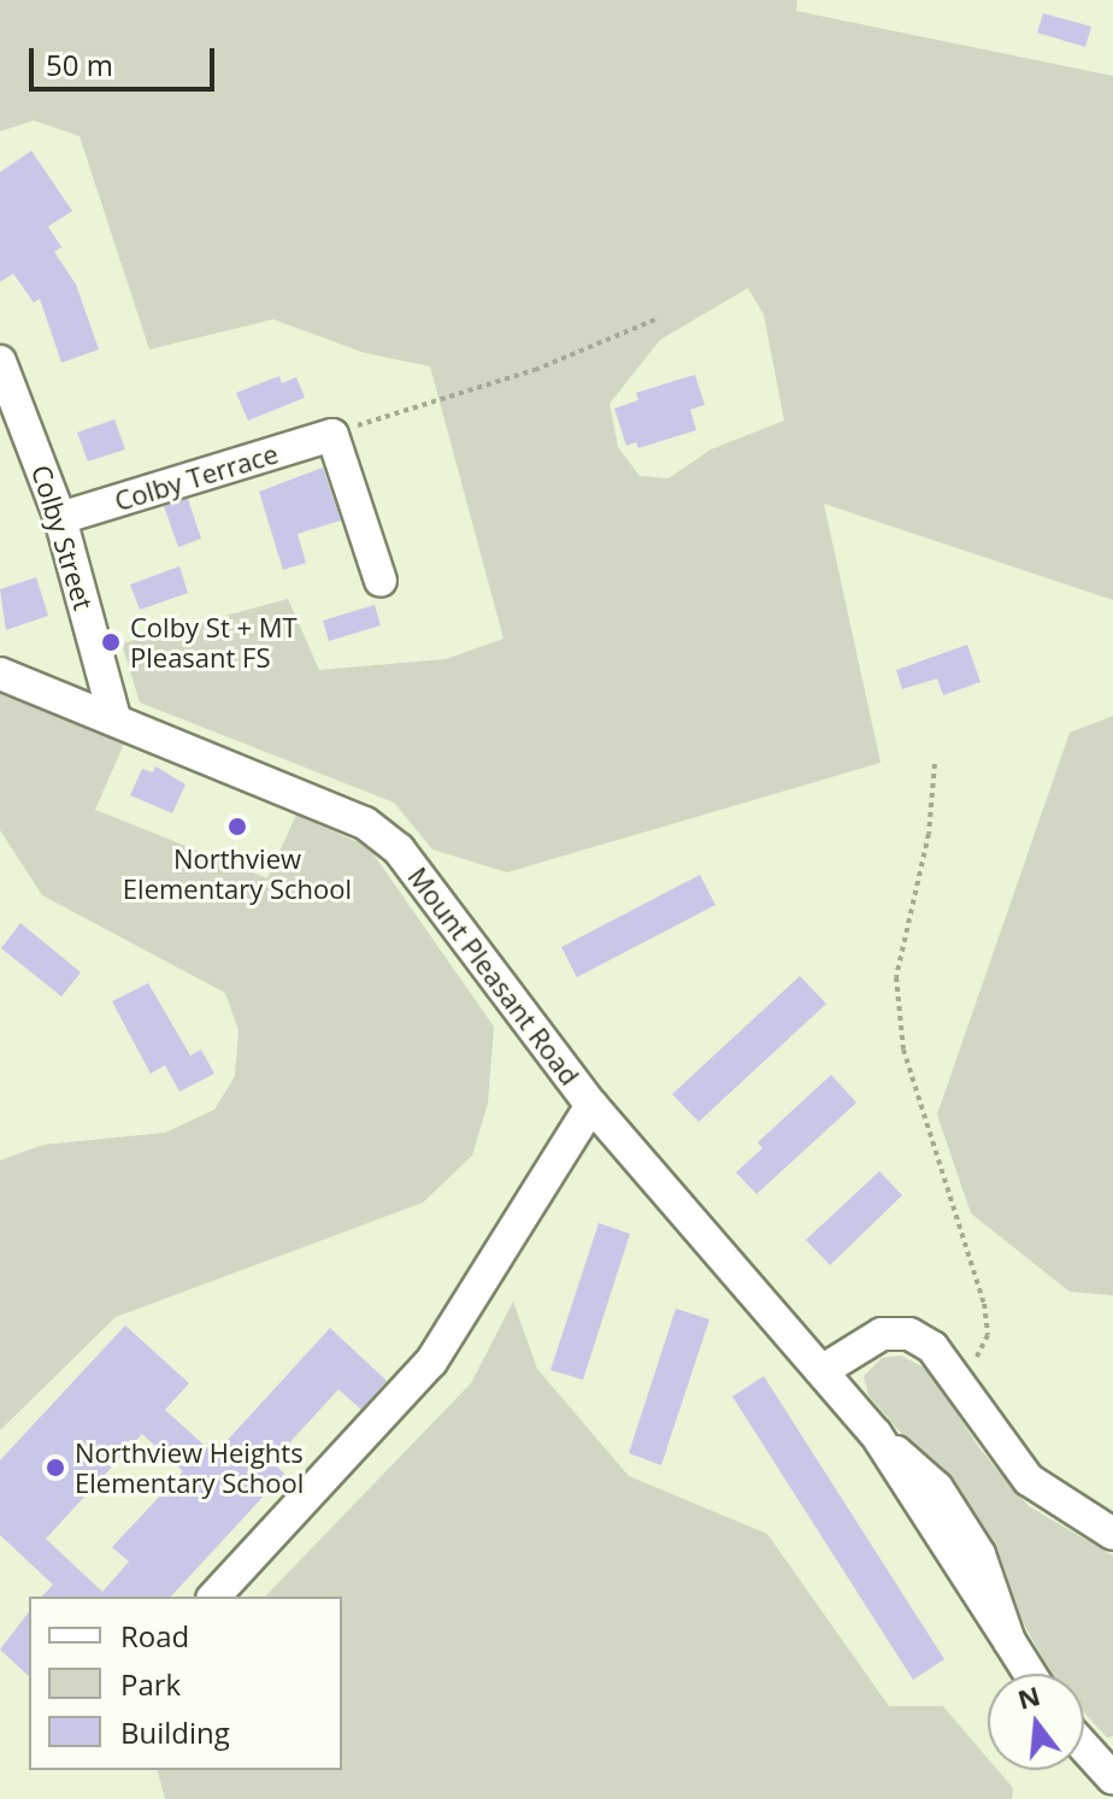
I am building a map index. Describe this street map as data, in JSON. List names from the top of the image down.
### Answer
{
  "streets": {
    "street": ["Colby Terrace", "Colby Street", "Mount Pleasant Road"]
  },
  "crossings": [
    ["Colby Terrace", "Colby Street"],
    ["Colby Street", "Mount Pleasant Road"]
  ],
  "places": ["Colby St + MT Pleasant FS", "Northview Elementary School", "Northview Heights Elementary School"],
  "legend": ["Road", "Park", "Building"],
  "scale_bar": "50 m",
  "north": "top"
}
